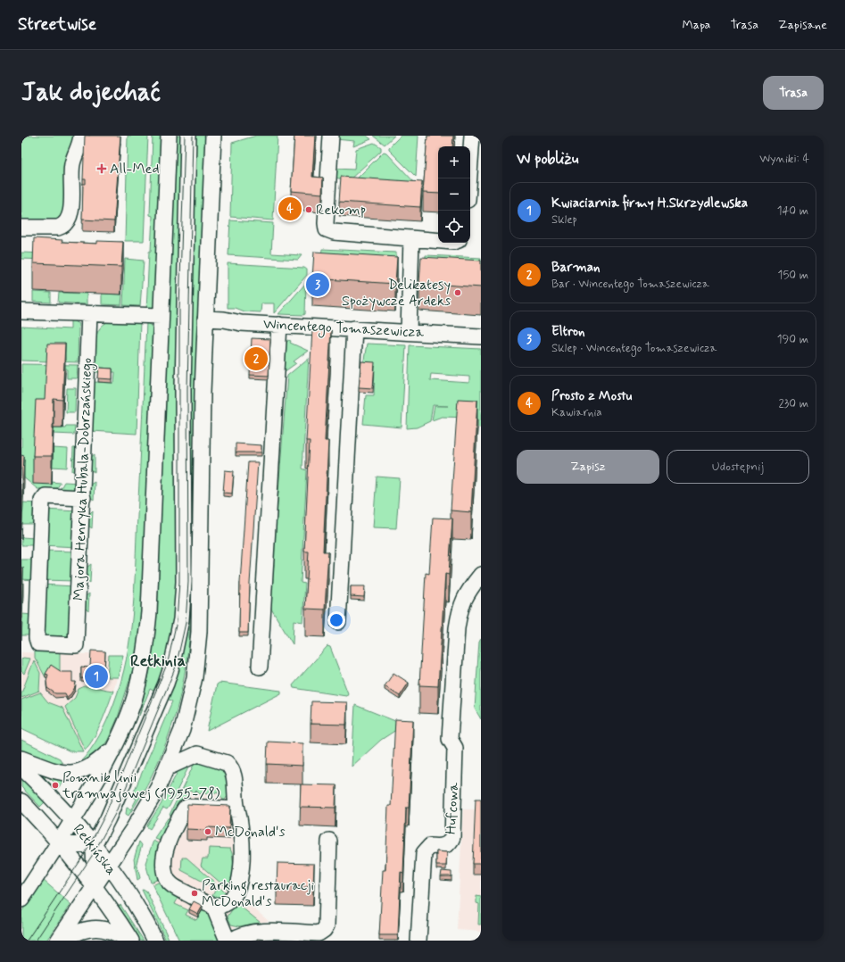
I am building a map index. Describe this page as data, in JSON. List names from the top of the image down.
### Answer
{
  "streets": {
    "street": [
      "Wincentego Tomaszewicza",
      "Majora Henryka Hubala-Dobrzańskiego",
      "Hufcowa",
      "Retkińska"
    ]
  },
  "districts": ["Retkinia"],
  "places": {
    "health": ["All-Med"],
    "other": [
      "Rekomp",
      "Delikatesy Spożywcze Ardeks",
      "Pomnik linii tramwajowej (1955-78)",
      "McDonald's",
      "Parking restauracji McDonald's"
    ]
  },
  "page": {
    "header": "Streetwise",
    "nav": ["Mapa", "Trasa", "Zapisane"],
    "buttons": [
      "Trasa",
      ["Zapisz", "Udostępnij"]
    ],
    "title": "Jak dojechać",
    "heading": ["W pobliżu", "Wyniki: 4"],
    "map_buttons": ["+", "−"],
    "list": [
      {
        "mark": "1",
        "name": "Kwiaciarnia firmy H.Skrzydlewska",
        "note": "Sklep",
        "value": "140 m"
      },
      {
        "mark": "2",
        "name": "Barman",
        "note": "Bar · Wincentego Tomaszewicza",
        "value": "150 m"
      },
      {
        "mark": "3",
        "name": "Eltron",
        "note": "Sklep · Wincentego Tomaszewicza",
        "value": "190 m"
      },
      {
        "mark": "4",
        "name": "Prosto z Mostu",
        "note": "Kawiarnia",
        "value": "230 m"
      }
    ],
    "pins": [
      "4",
      "3",
      "2",
      "1"
    ]
  }
}
